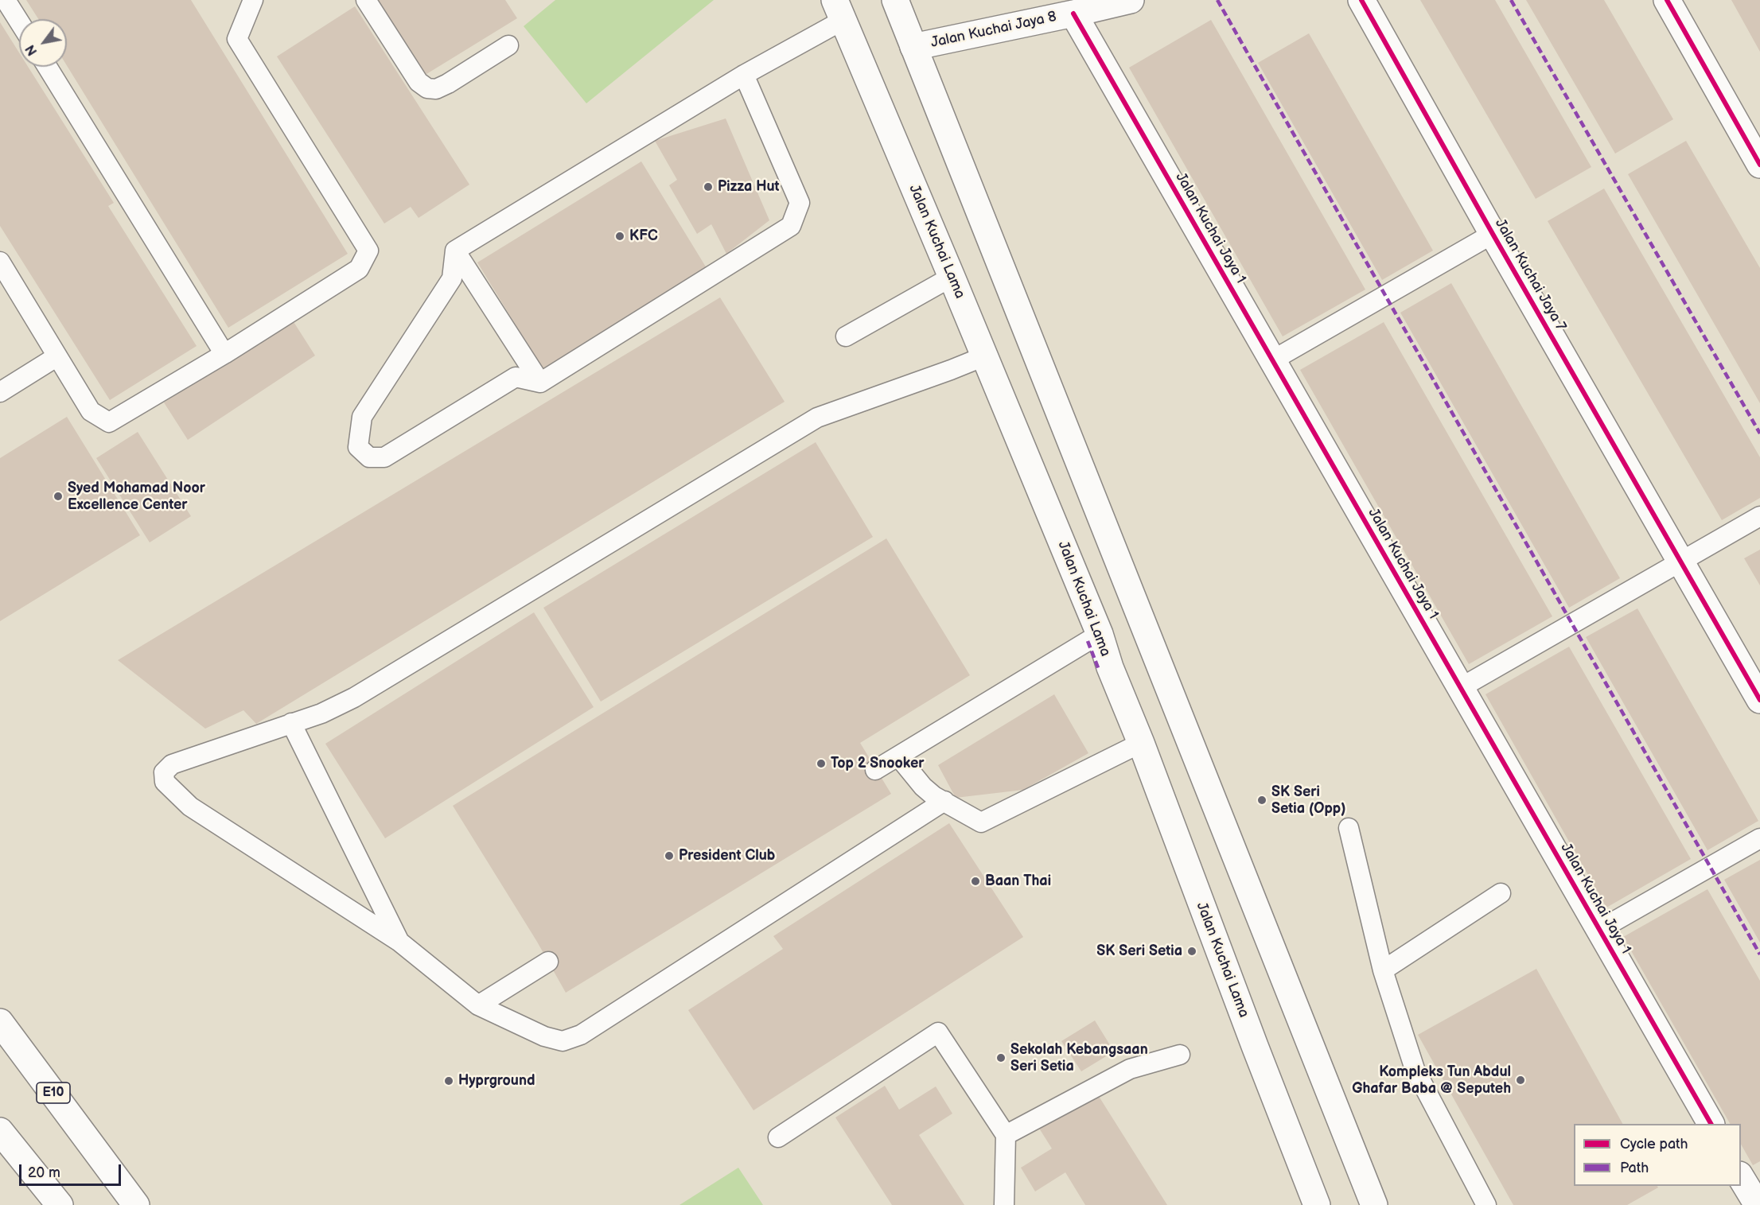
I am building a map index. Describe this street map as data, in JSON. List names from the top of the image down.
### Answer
{
  "streets": {
    "main road": [
      "Jalan Kuchai Jaya 8",
      "Jalan Kuchai Jaya 1",
      "Jalan Kuchai Lama",
      "Jalan Kuchai Jaya 7",
      "E10"
    ]
  },
  "crossings": [
    ["Jalan Kuchai Jaya 8", "Jalan Kuchai Jaya 1"]
  ],
  "places": [
    "Pizza Hut",
    "KFC",
    "Syed Mohamad Noor Excellence Center",
    "Top 2 Snooker",
    "SK Seri Setia (Opp)",
    "President Club",
    "Baan Thai",
    "SK Seri Setia",
    "Sekolah Kebangsaan Seri Setia",
    "Kompleks Tun Abdul Ghafar Baba @ Seputeh",
    "Hyprground"
  ],
  "legend": ["Cycle path", "Path"],
  "scale_bar": "20 m",
  "north": "bottom left"
}
